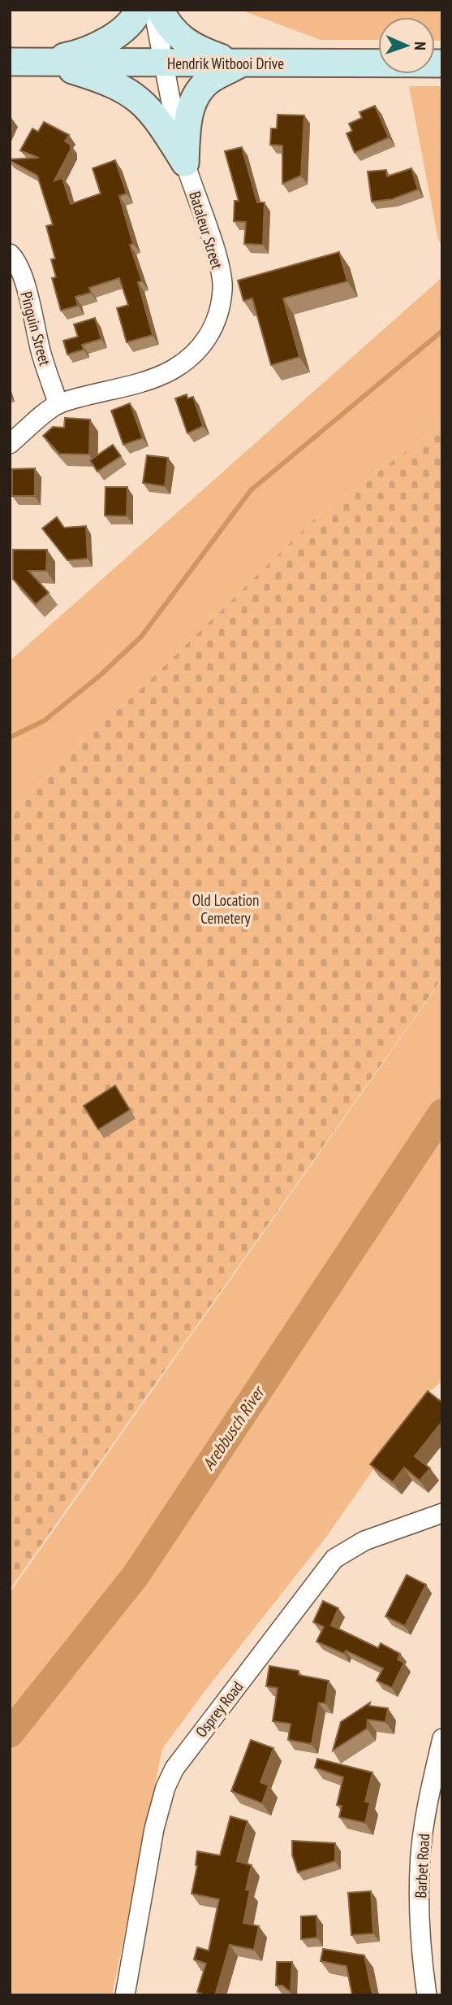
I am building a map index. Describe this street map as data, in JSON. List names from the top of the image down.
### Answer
{
  "streets": {
    "main road": ["Hendrik Witbooi Drive"],
    "street": [
      "Bataleur Street",
      "Pinguin Street",
      "Osprey Road",
      "Barbet Road"
    ]
  },
  "crossings": [
    ["Hendrik Witbooi Drive", "Bataleur Street"],
    ["Bataleur Street", "Pinguin Street"]
  ],
  "water": ["Arebbusch River"],
  "parks": ["Old Location Cemetery"],
  "north": "right"
}
